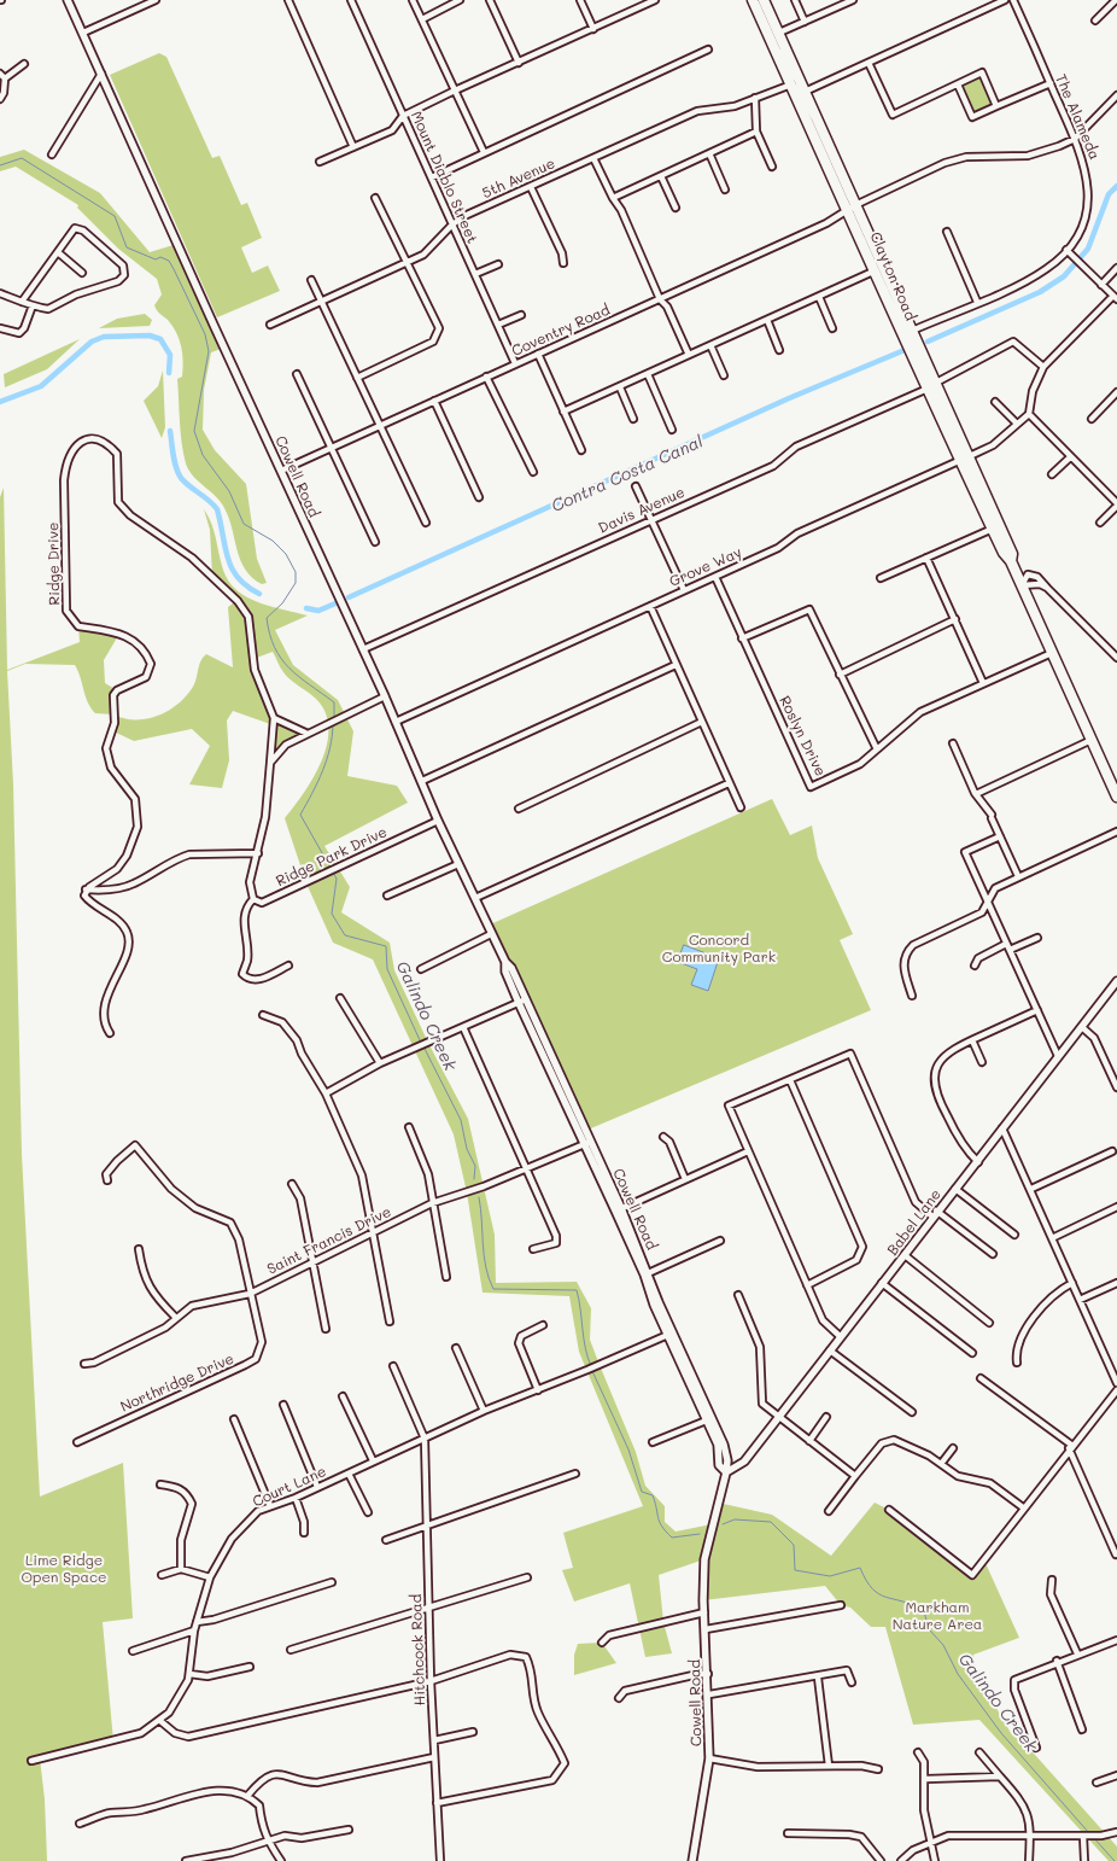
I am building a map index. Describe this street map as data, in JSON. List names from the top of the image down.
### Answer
{
  "streets": {
    "main road": ["Clayton Road"],
    "street": [
      "The Alameda",
      "Mount Diablo Street",
      "5th Avenue",
      "Coventry Road",
      "Cowell Road",
      "Davis Avenue",
      "Ridge Drive",
      "Grove Way",
      "Roslyn Drive",
      "Ridge Park Drive",
      "Babel Lane",
      "Saint Francis Drive",
      "Northridge Drive",
      "Court Lane",
      "Hitchcock Road"
    ]
  },
  "crossings": [
    ["The Alameda", "Clayton Road"],
    ["The Alameda", "Coventry Road"],
    ["Mount Diablo Street", "5th Avenue"],
    ["Mount Diablo Street", "Coventry Road"],
    ["5th Avenue", "Clayton Road"],
    ["Clayton Road", "Coventry Road"],
    ["Clayton Road", "Davis Avenue"],
    ["Clayton Road", "Grove Way"],
    ["Clayton Road", "Roslyn Drive"],
    ["Coventry Road", "Cowell Road"],
    ["Cowell Road", "Davis Avenue"],
    ["Cowell Road", "Grove Way"],
    ["Cowell Road", "Ridge Park Drive"],
    ["Cowell Road", "Babel Lane"],
    ["Cowell Road", "Saint Francis Drive"],
    ["Cowell Road", "Court Lane"],
    ["Ridge Drive", "Ridge Park Drive"],
    ["Grove Way", "Roslyn Drive"],
    ["Saint Francis Drive", "Northridge Drive"],
    ["Court Lane", "Hitchcock Road"]
  ],
  "water": ["Contra Costa Canal", "Galindo Creek"],
  "parks": ["Concord Community Park", "Lime Ridge Open Space", "Markham Nature Area"]
}
